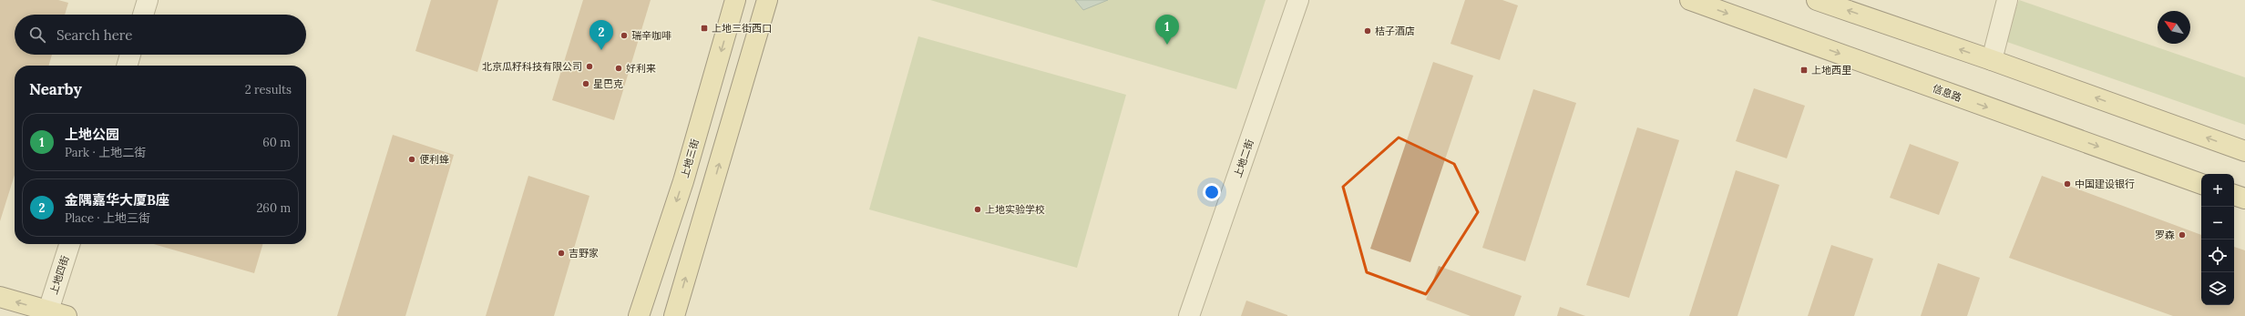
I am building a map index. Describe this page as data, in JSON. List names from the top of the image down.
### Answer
{
  "streets": {
    "main road": ["信息路", "上地三街"],
    "street": ["上地二街", "上地四街"]
  },
  "places": {
    "transit": ["上地三街西口", "上地西里"],
    "other": [
      "桔子酒店",
      "瑞辛咖啡",
      "北京瓜籽科技有限公司",
      "好利来",
      "星巴克",
      "便利蜂",
      "中国建设银行",
      "上地实验学校",
      "罗森",
      "吉野家"
    ]
  },
  "north": "top left",
  "page": {
    "pins": ["1", "2"],
    "search": "Search here",
    "heading": ["Nearby", "2 results"],
    "list": [
      {
        "mark": "1",
        "name": "上地公园",
        "note": "Park · 上地二街",
        "value": "60 m"
      },
      {
        "mark": "2",
        "name": "金隅嘉华大厦B座",
        "note": "Place · 上地三街",
        "value": "260 m"
      }
    ],
    "map_buttons": ["+", "−"]
  }
}
